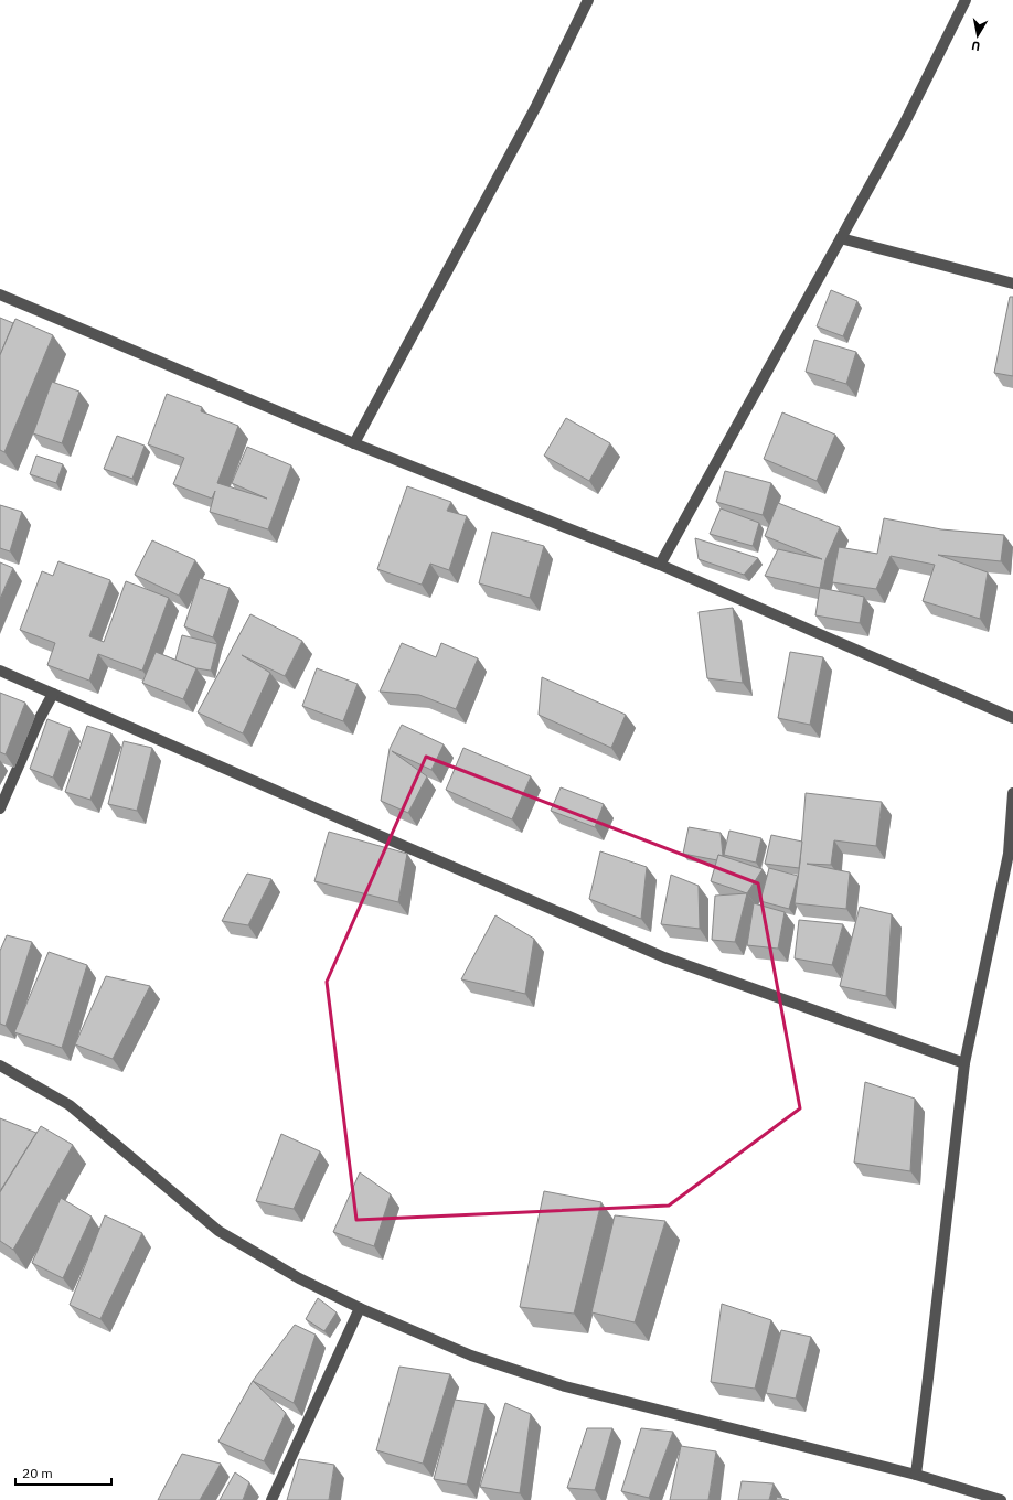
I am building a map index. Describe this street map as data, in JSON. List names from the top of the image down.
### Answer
{
  "scale_bar": "20 m",
  "north": "bottom"
}
